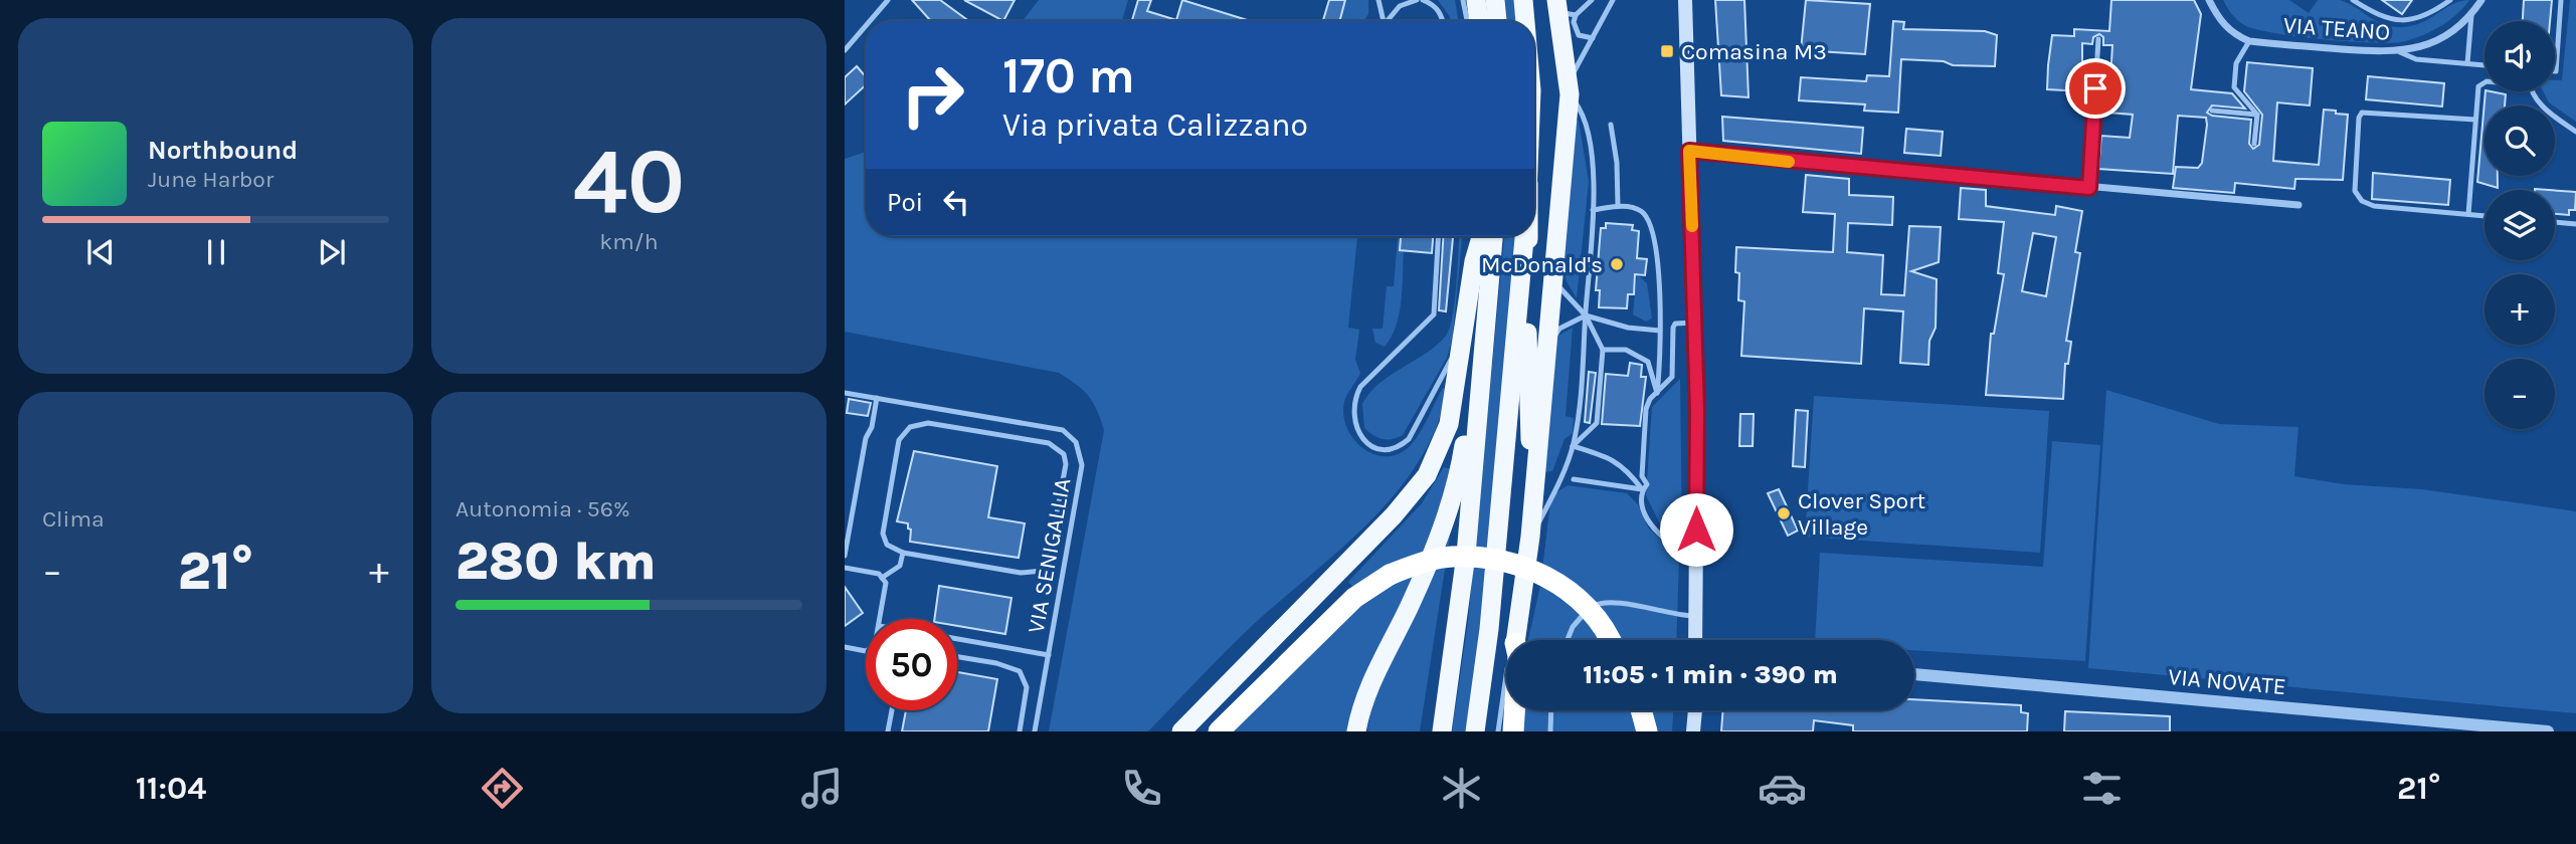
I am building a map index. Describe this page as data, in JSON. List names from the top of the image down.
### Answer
{
  "streets": {
    "street": ["VIA TEANO", "VIA NOVATE"],
    "lane": ["VIA SENIGALLIA"]
  },
  "places": {
    "transit": ["Comasina M3"],
    "other": ["McDonald's", "Clover Sport Village"]
  },
  "page": {
    "tile": [
      ["40", "km/h"],
      "Clima",
      ["Autonomia · 56%", "280 km"]
    ],
    "map_buttons": ["+", "−"],
    "turn": ["170 m", "Via privata Calizzano"],
    "song": ["Northbound", "June Harbor"],
    "then": "Poi",
    "heat": ["−", "21°", "+"],
    "limit": "50",
    "trip": "11:05 · 1 min · 390 m",
    "tabs": ["11:04", "21°"]
  }
}
